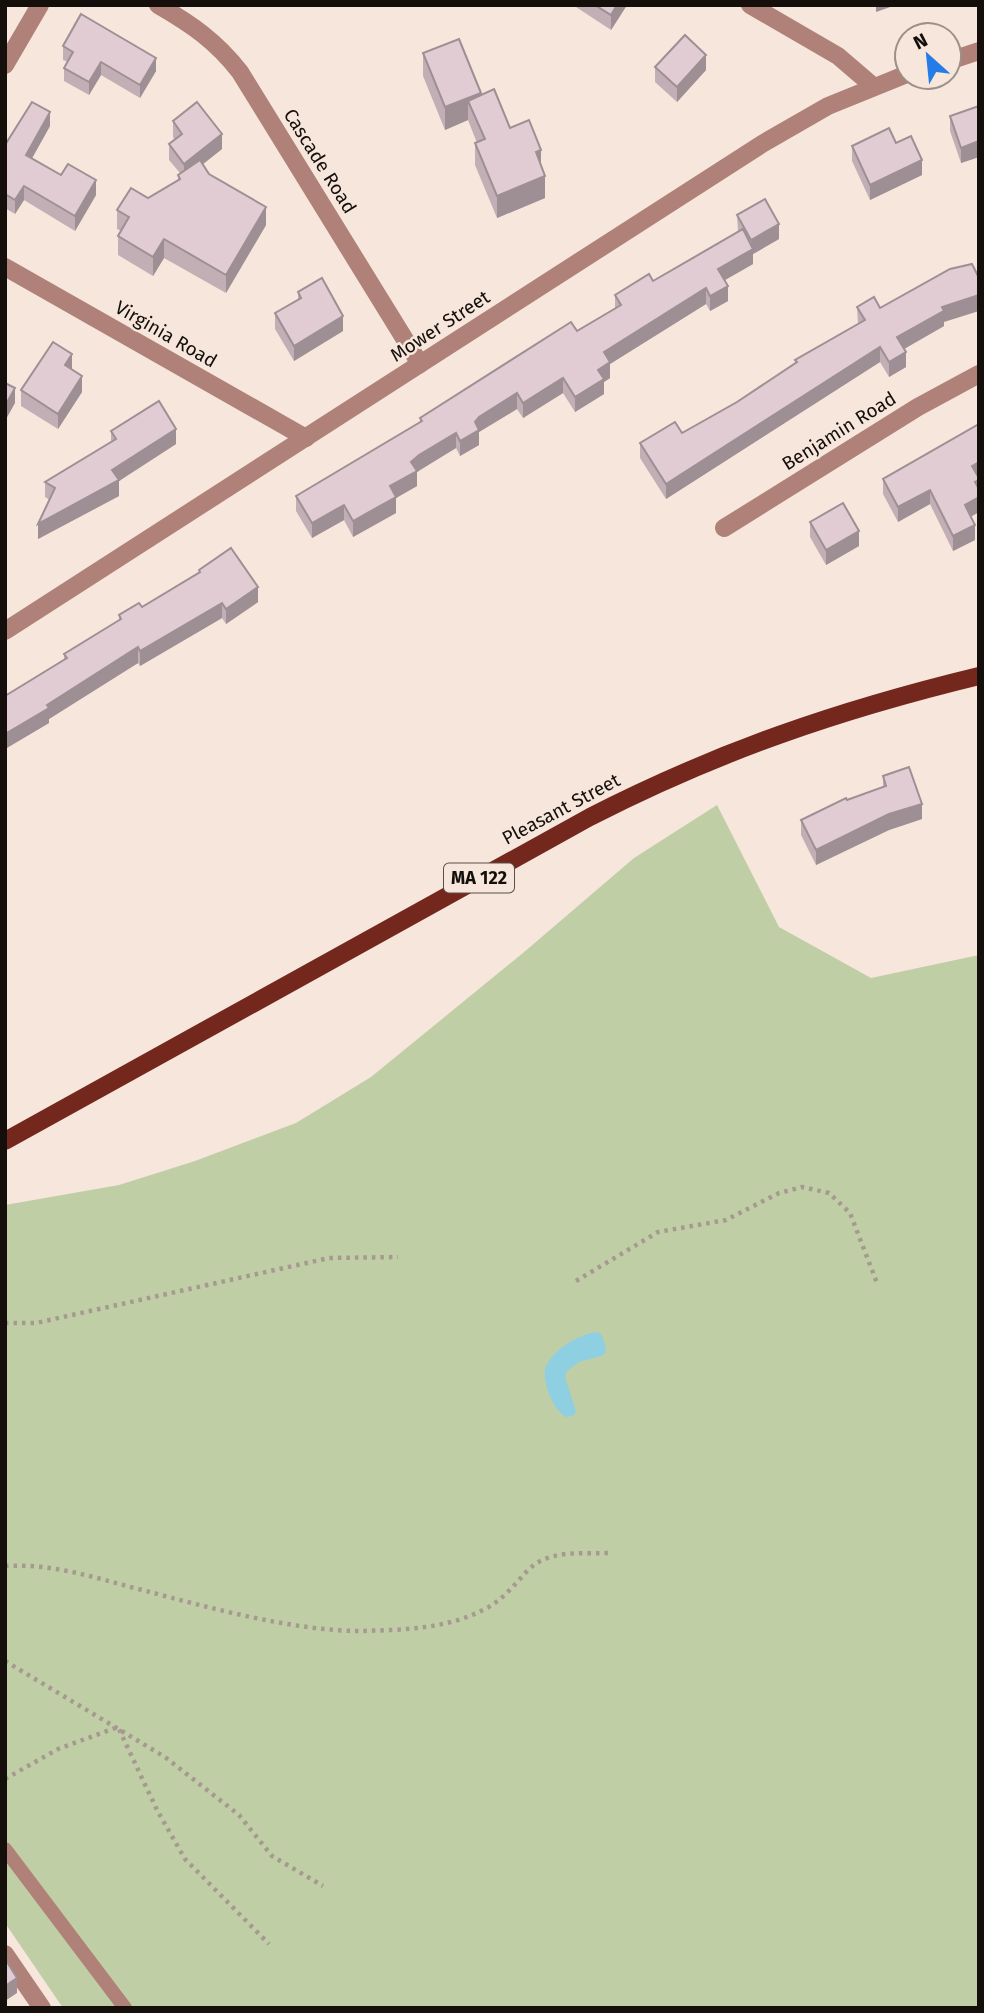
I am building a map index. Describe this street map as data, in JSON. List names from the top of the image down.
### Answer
{
  "streets": {
    "main road": ["Pleasant Street", "MA 122"],
    "street": [
      "Cascade Road",
      "Mower Street",
      "Virginia Road",
      "Benjamin Road"
    ]
  },
  "crossings": [
    ["Cascade Road", "Mower Street"],
    ["Mower Street", "Virginia Road"]
  ],
  "north": "top left"
}
